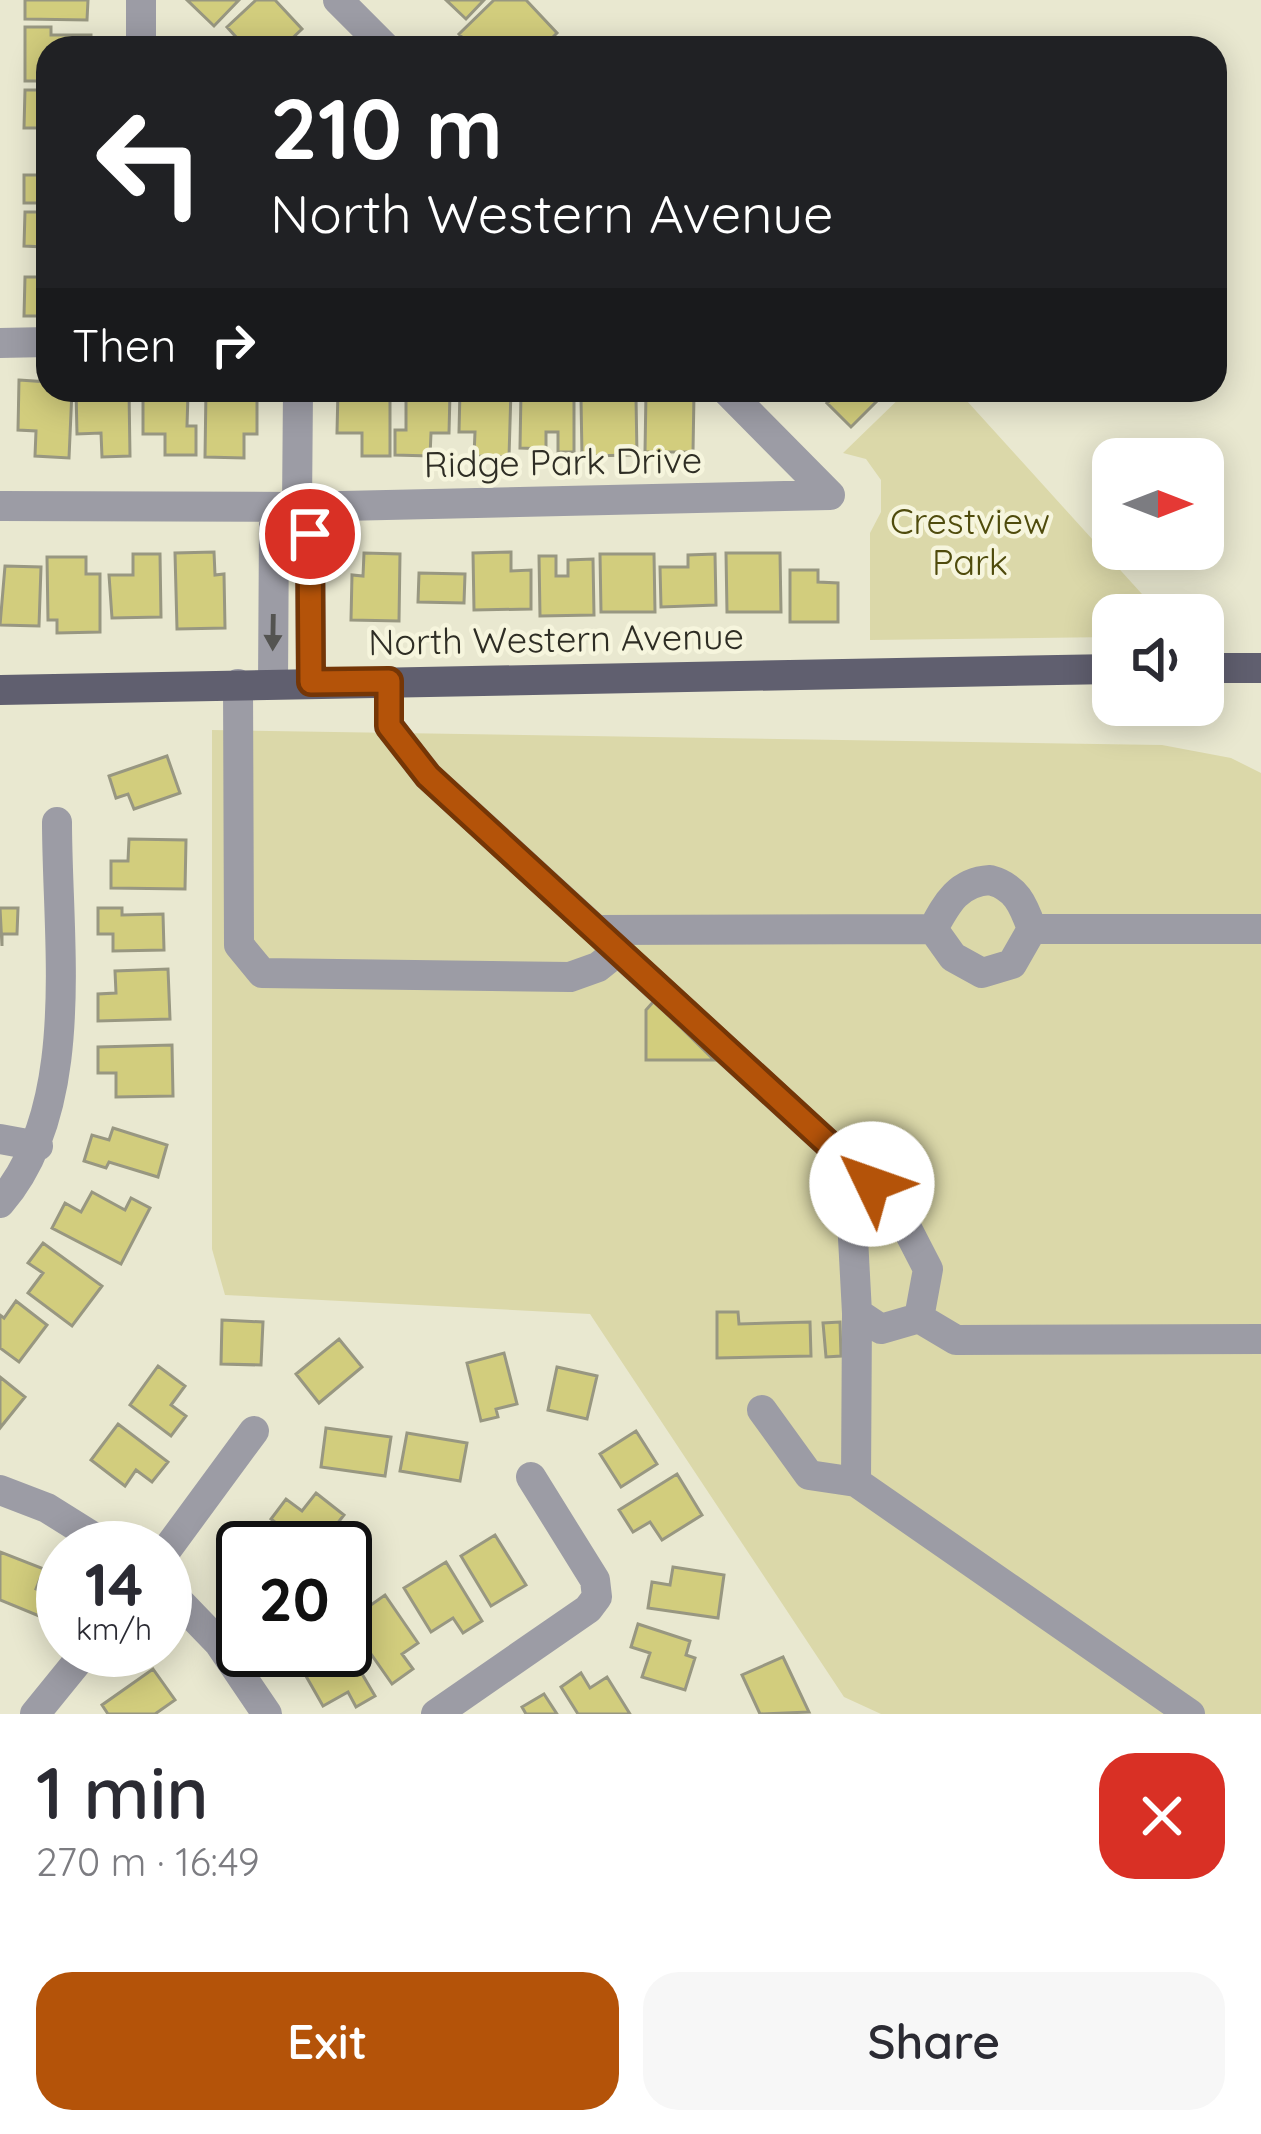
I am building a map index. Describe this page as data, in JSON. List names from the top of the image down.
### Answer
{
  "streets": {
    "main road": ["North Western Avenue"],
    "street": ["Ridge Park Drive"]
  },
  "parks": ["Crestview Park"],
  "north": "right",
  "page": {
    "turn": ["210 m", "North Western Avenue"],
    "then": "Then",
    "speed": "14 km/h",
    "limit": "20",
    "heading": ["1 min", "270 m · 16:49"],
    "buttons": ["Exit", "Share"]
  }
}
